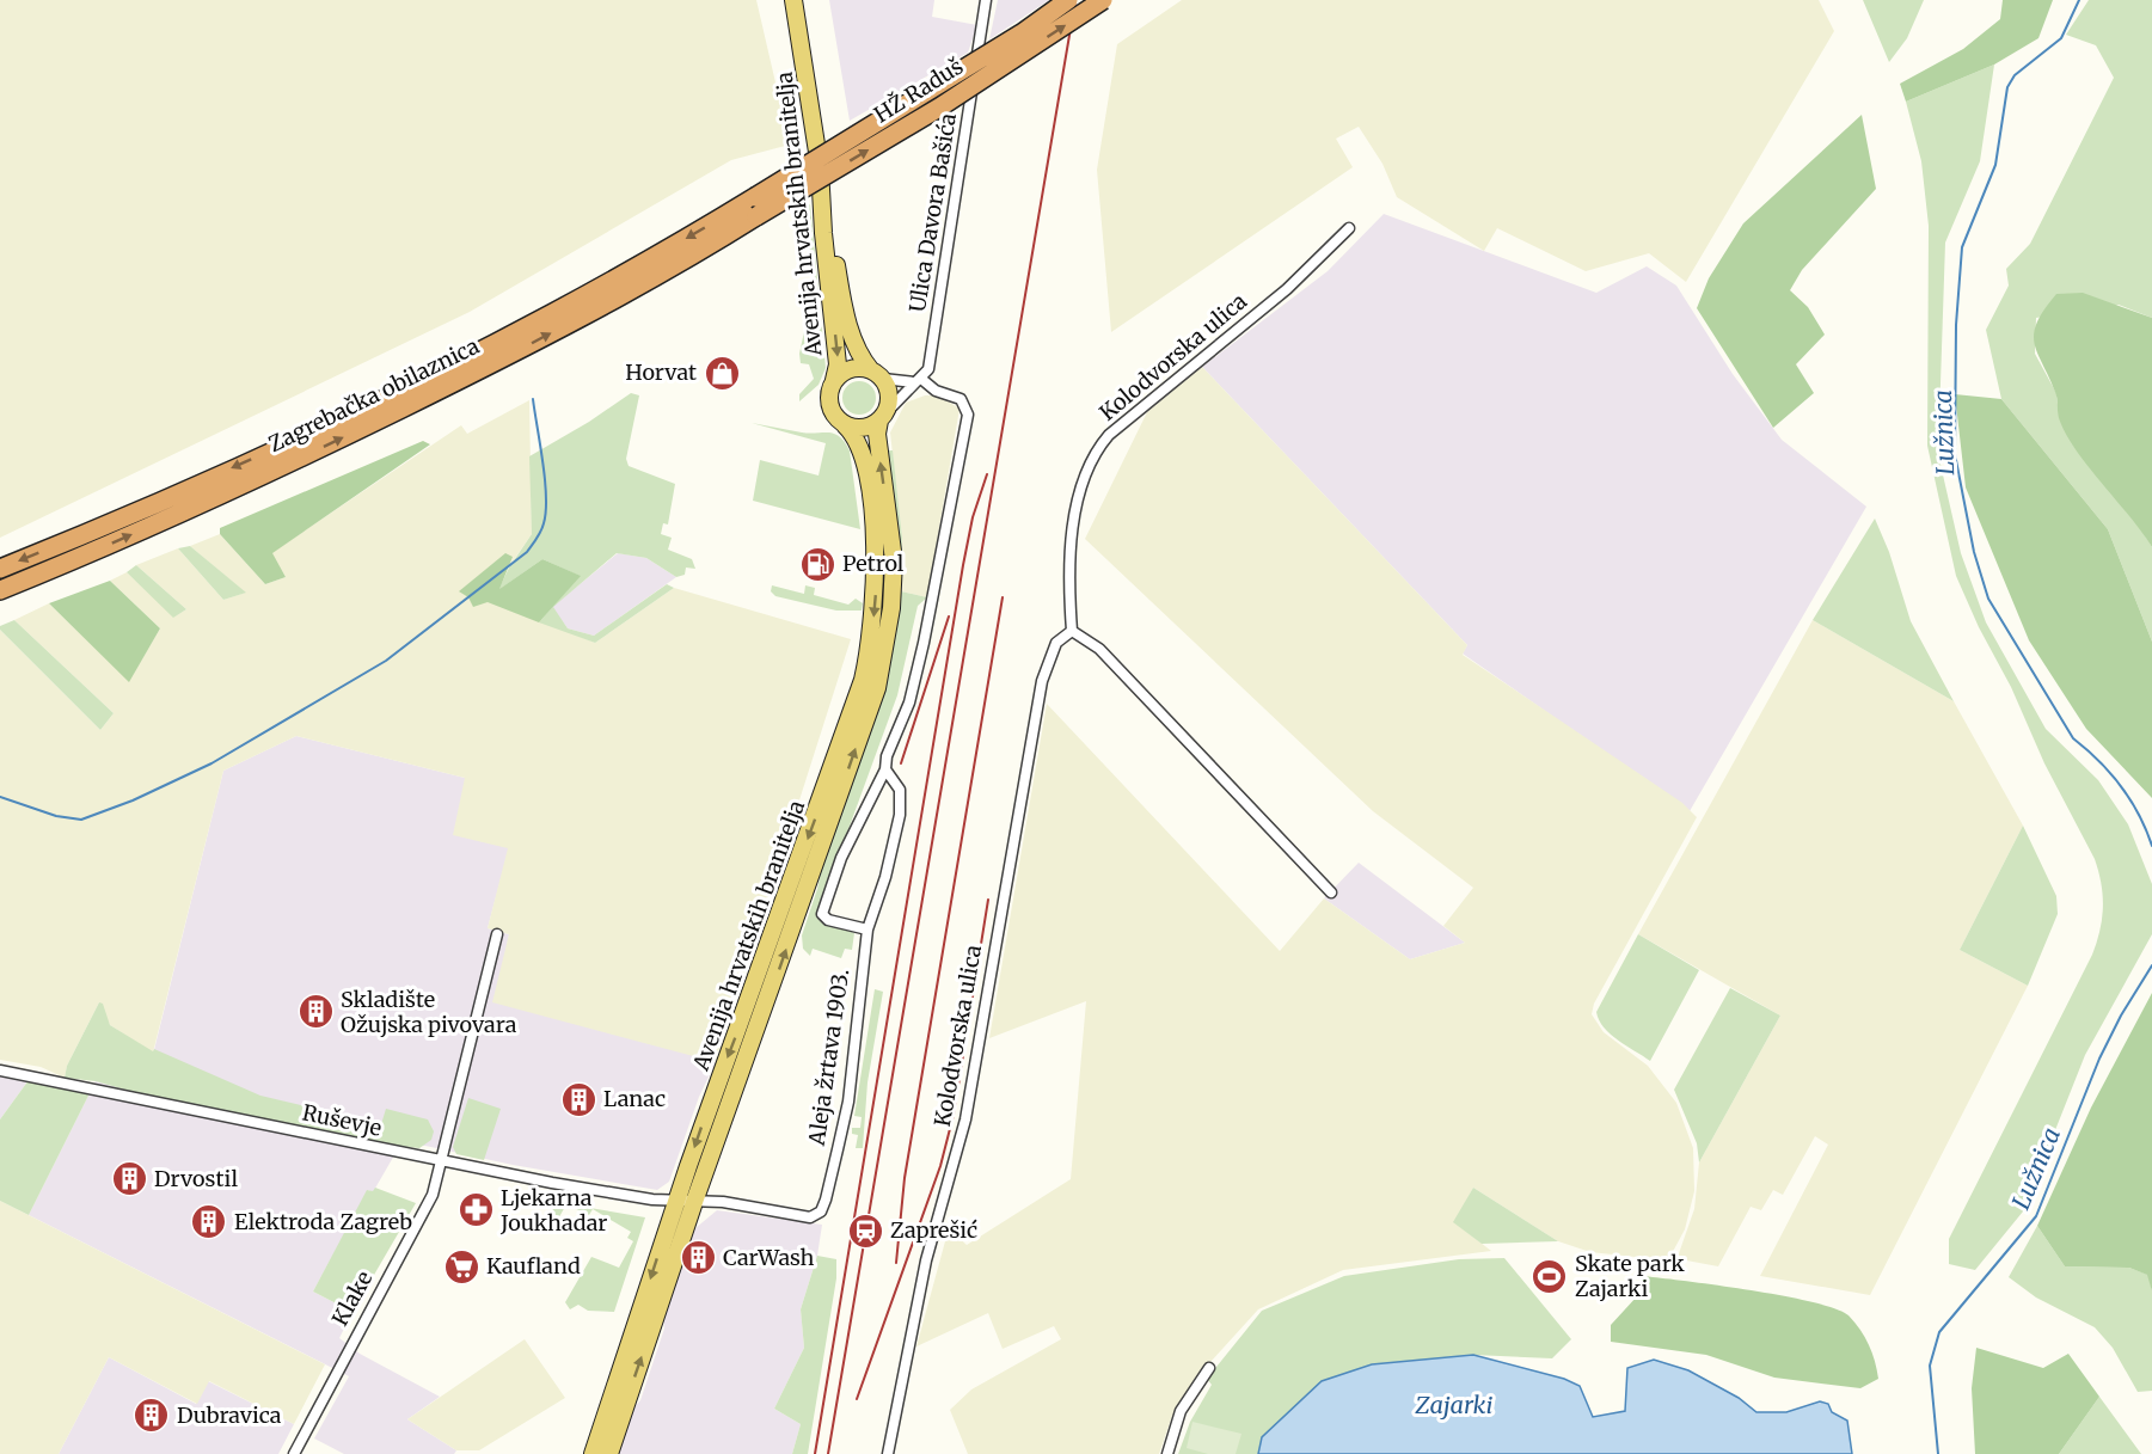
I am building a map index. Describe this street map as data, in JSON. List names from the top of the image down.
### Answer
{
  "streets": {
    "highway": ["HŽ Raduš", "Zagrebačka obilaznica"],
    "main road": ["Avenija hrvatskih branitelja"],
    "street": [
      "Ulica Davora Bašića",
      "Kolodvorska ulica",
      "Aleja žrtava 1903.",
      "Ruševje",
      "Klake"
    ]
  },
  "crossings": [
    ["HŽ Raduš", "Zagrebačka obilaznica"],
    ["Ulica Davora Bašića", "Avenija hrvatskih branitelja"],
    ["Avenija hrvatskih branitelja", "Aleja žrtava 1903."],
    ["Avenija hrvatskih branitelja", "Ruševje"],
    ["Aleja žrtava 1903.", "Ruševje"],
    ["Ruševje", "Klake"]
  ],
  "water": ["Lužnica", "Zajarki"],
  "places": {
    "shop": ["Horvat"],
    "fuel station": ["Petrol"],
    "building": [
      "Skladište Ožujska pivovara",
      "Lanac",
      "Drvostil",
      "Elektroda Zagreb",
      "CarWash",
      "Dubravica"
    ],
    "pharmacy": ["Ljekarna Joukhadar"],
    "station": ["Zaprešić"],
    "supermarket": ["Kaufland"],
    "sports": ["Skate park Zajarki"]
  }
}
